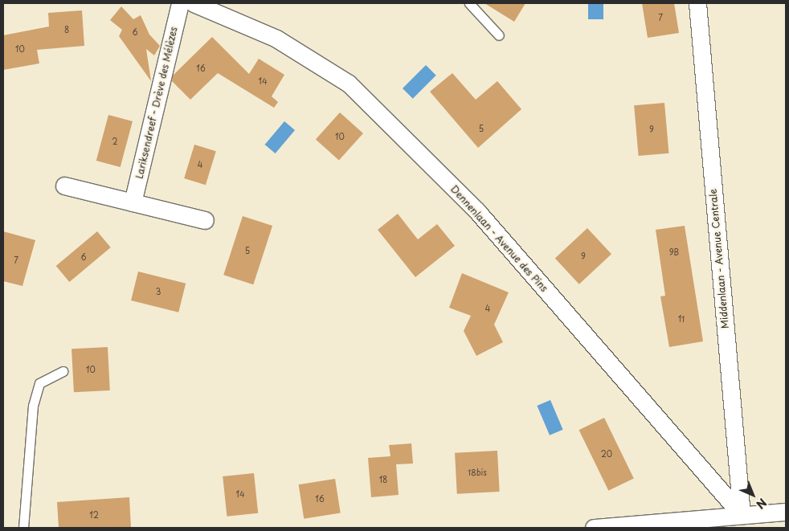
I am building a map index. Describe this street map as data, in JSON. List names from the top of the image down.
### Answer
{
  "streets": {
    "street": ["Lariksendreef - Drève des Mélèzes", "Dennenlaan - Avenue des Pins", "Middenlaan - Avenue Centrale"]
  },
  "crossings": [
    ["Dennenlaan - Avenue des Pins", "Middenlaan - Avenue Centrale"]
  ],
  "house_numbers": [
    "7",
    "8",
    "6",
    "10",
    "16",
    "14",
    "5",
    "9",
    "10",
    "2",
    "4",
    "5",
    "9B",
    "9",
    "6",
    "7",
    "3",
    "4",
    "11",
    "10",
    "20",
    "18bis",
    "18",
    "14",
    "16",
    "12"
  ],
  "north": "bottom right"
}
